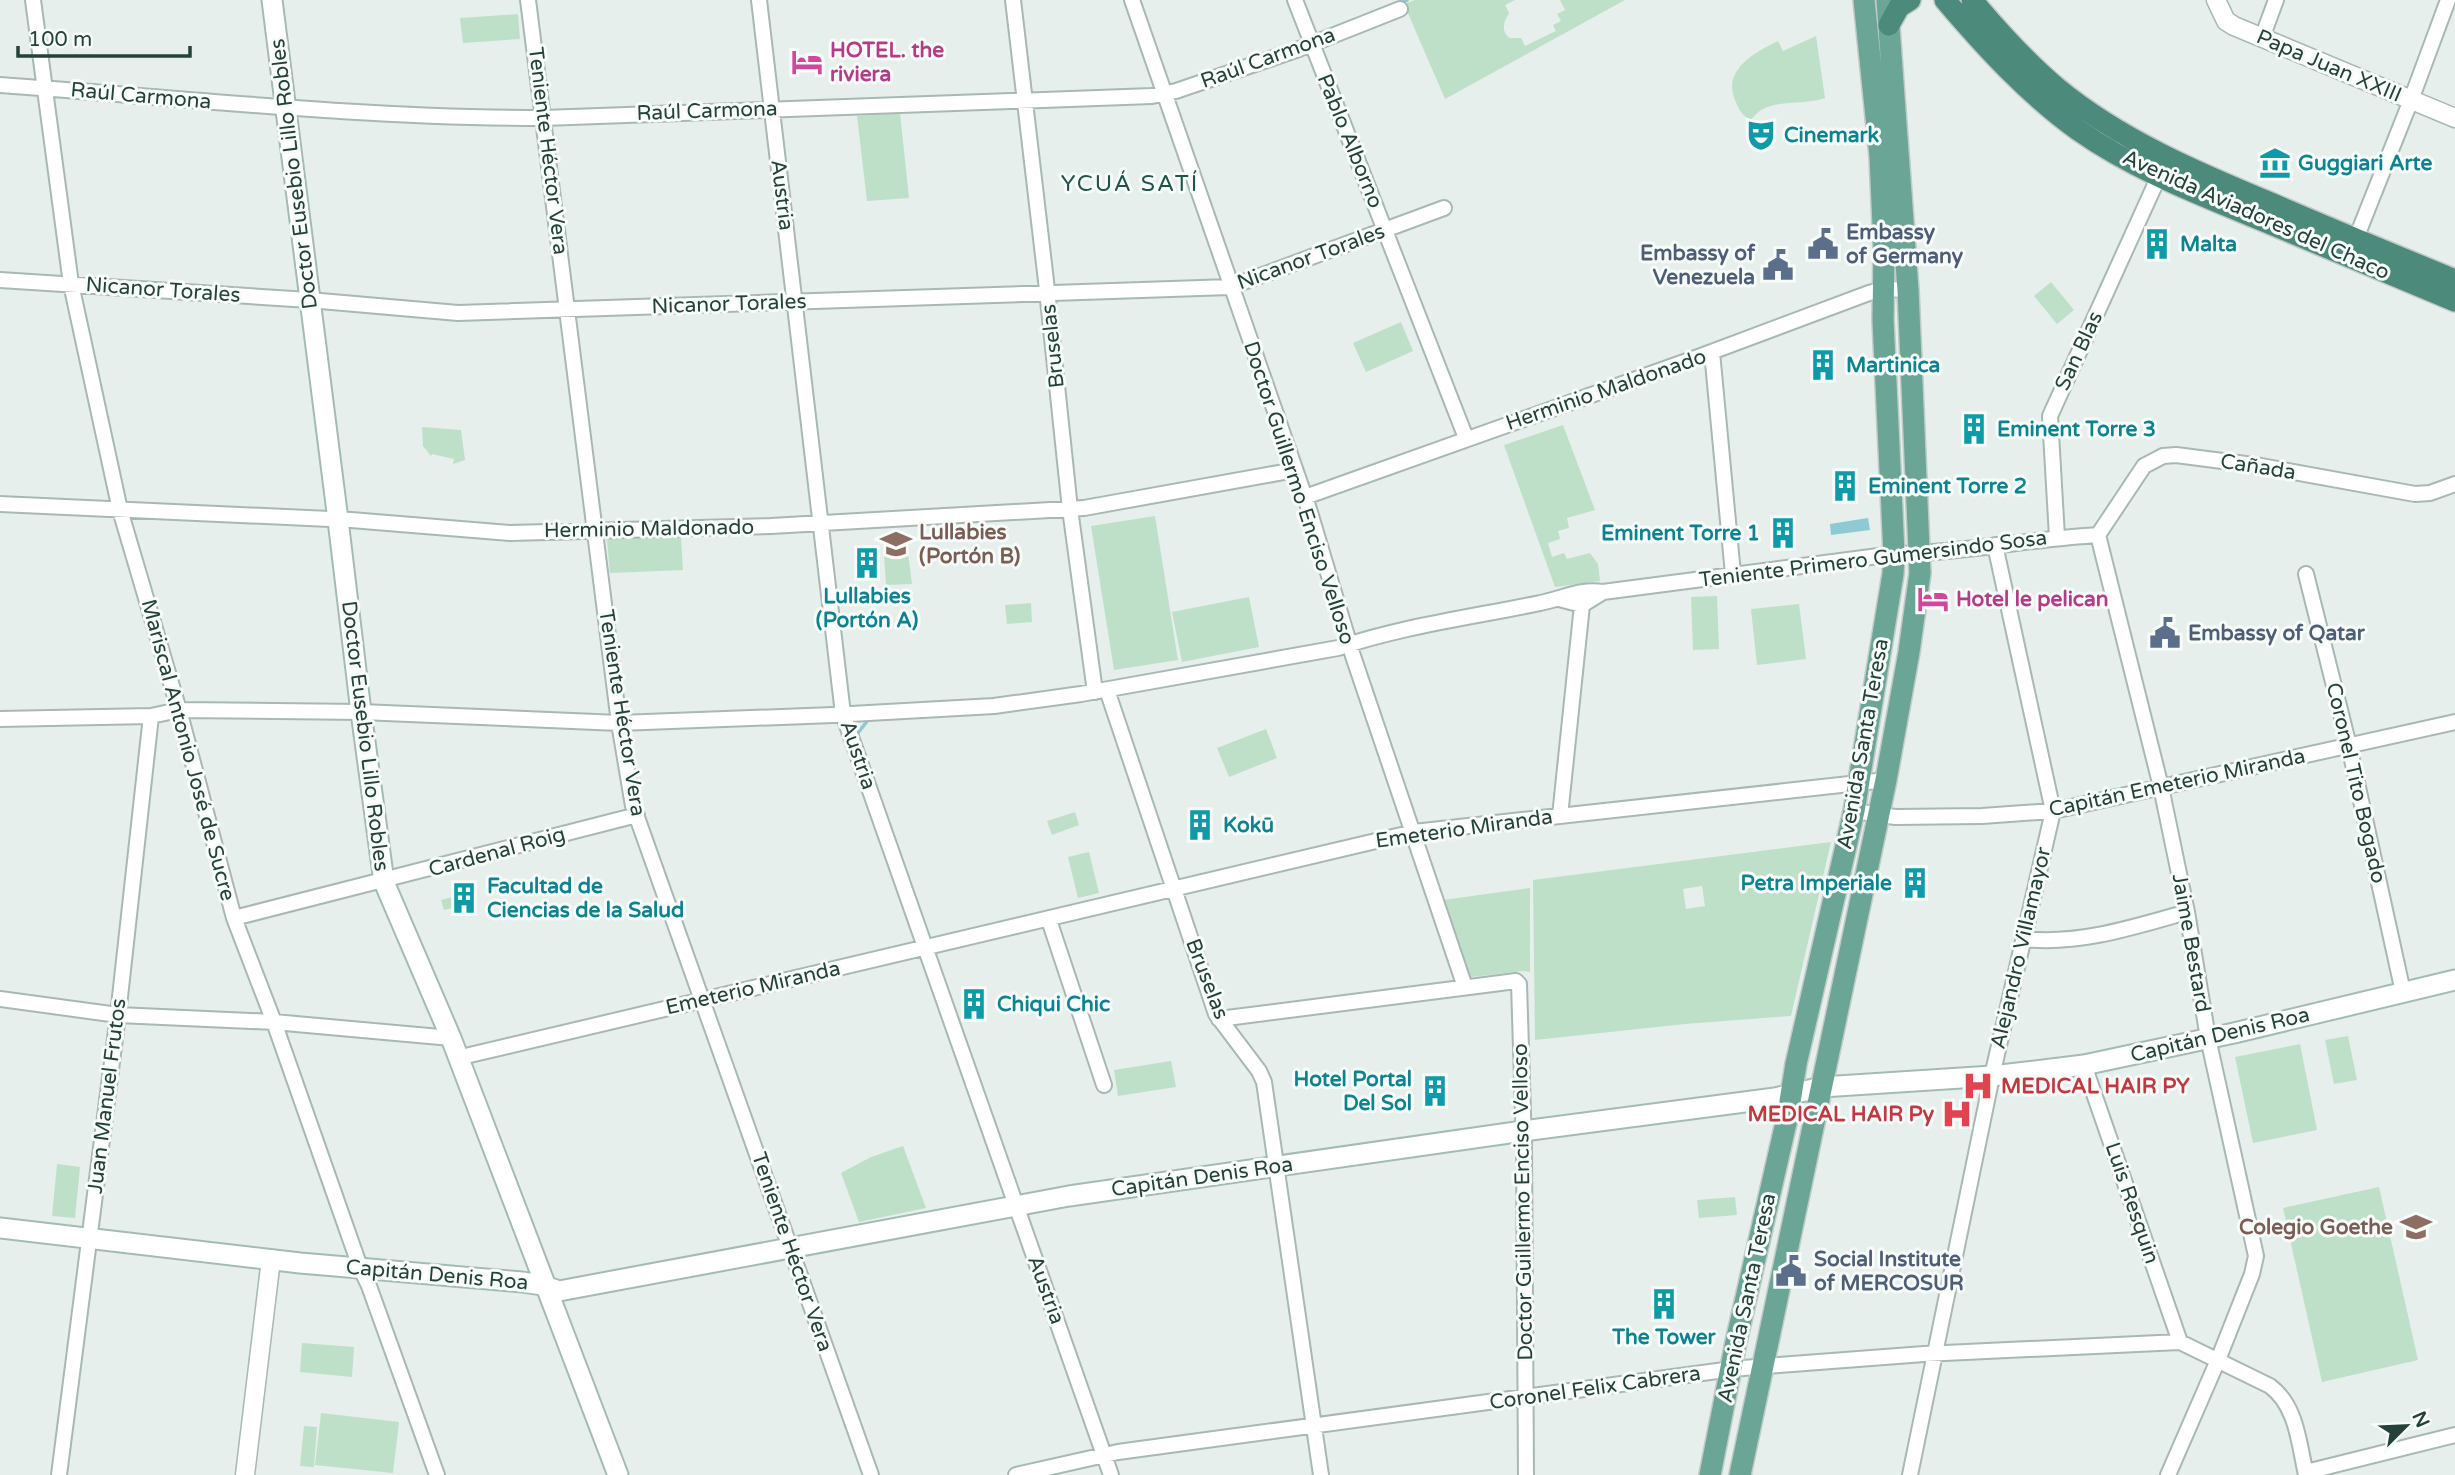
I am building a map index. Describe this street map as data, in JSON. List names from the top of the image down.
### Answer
{
  "streets": {
    "highway": ["Avenida Aviadores del Chaco"],
    "main road": ["Doctor Eusebio Lillo Robles", "Avenida Santa Teresa", "Capitán Denis Roa"],
    "street": [
      "Raúl Carmona",
      "Papa Juan XXIII",
      "Pablo Alborno",
      "Teniente Héctor Vera",
      "Austria",
      "Nicanor Torales",
      "Bruselas",
      "San Blas",
      "Herminio Maldonado",
      "Cañada",
      "Doctor Guillermo Enciso Velloso",
      "Teniente Primero Gumersindo Sosa",
      "Mariscal Antonio José de Sucre",
      "Capitán Emeterio Miranda",
      "Coronel Tito Bogado",
      "Emeterio Miranda",
      "Cardenal Roig",
      "Jaime Bestard",
      "Alejandro Villamayor",
      "Juan Manuel Frutos",
      "Luis Resquin",
      "Coronel Felix Cabrera"
    ]
  },
  "crossings": [
    ["Raúl Carmona", "Pablo Alborno"],
    ["Raúl Carmona", "Teniente Héctor Vera"],
    ["Raúl Carmona", "Doctor Eusebio Lillo Robles"],
    ["Raúl Carmona", "Austria"],
    ["Raúl Carmona", "Bruselas"],
    ["Raúl Carmona", "Doctor Guillermo Enciso Velloso"],
    ["Raúl Carmona", "Mariscal Antonio José de Sucre"],
    ["Pablo Alborno", "Nicanor Torales"],
    ["Pablo Alborno", "Herminio Maldonado"],
    ["Teniente Héctor Vera", "Nicanor Torales"],
    ["Teniente Héctor Vera", "Herminio Maldonado"],
    ["Teniente Héctor Vera", "Emeterio Miranda"],
    ["Teniente Héctor Vera", "Cardenal Roig"],
    ["Teniente Héctor Vera", "Capitán Denis Roa"],
    ["Doctor Eusebio Lillo Robles", "Nicanor Torales"],
    ["Doctor Eusebio Lillo Robles", "Herminio Maldonado"],
    ["Doctor Eusebio Lillo Robles", "Emeterio Miranda"],
    ["Doctor Eusebio Lillo Robles", "Cardenal Roig"],
    ["Doctor Eusebio Lillo Robles", "Capitán Denis Roa"],
    ["Austria", "Nicanor Torales"],
    ["Austria", "Herminio Maldonado"],
    ["Austria", "Emeterio Miranda"],
    ["Austria", "Capitán Denis Roa"],
    ["Austria", "Coronel Felix Cabrera"],
    ["Avenida Aviadores del Chaco", "San Blas"],
    ["Nicanor Torales", "Bruselas"],
    ["Nicanor Torales", "Doctor Guillermo Enciso Velloso"],
    ["Nicanor Torales", "Mariscal Antonio José de Sucre"],
    ["Bruselas", "Herminio Maldonado"],
    ["Bruselas", "Doctor Guillermo Enciso Velloso"],
    ["Bruselas", "Emeterio Miranda"],
    ["Bruselas", "Capitán Denis Roa"],
    ["Bruselas", "Coronel Felix Cabrera"],
    ["San Blas", "Teniente Primero Gumersindo Sosa"],
    ["Herminio Maldonado", "Doctor Guillermo Enciso Velloso"],
    ["Herminio Maldonado", "Avenida Santa Teresa"],
    ["Herminio Maldonado", "Mariscal Antonio José de Sucre"],
    ["Cañada", "Teniente Primero Gumersindo Sosa"],
    ["Cañada", "Jaime Bestard"],
    ["Doctor Guillermo Enciso Velloso", "Emeterio Miranda"],
    ["Doctor Guillermo Enciso Velloso", "Capitán Denis Roa"],
    ["Doctor Guillermo Enciso Velloso", "Coronel Felix Cabrera"],
    ["Teniente Primero Gumersindo Sosa", "Avenida Santa Teresa"],
    ["Teniente Primero Gumersindo Sosa", "Jaime Bestard"],
    ["Teniente Primero Gumersindo Sosa", "Alejandro Villamayor"],
    ["Avenida Santa Teresa", "Capitán Emeterio Miranda"],
    ["Avenida Santa Teresa", "Emeterio Miranda"],
    ["Avenida Santa Teresa", "Capitán Denis Roa"],
    ["Avenida Santa Teresa", "Coronel Felix Cabrera"],
    ["Mariscal Antonio José de Sucre", "Cardenal Roig"],
    ["Mariscal Antonio José de Sucre", "Capitán Denis Roa"],
    ["Capitán Emeterio Miranda", "Coronel Tito Bogado"],
    ["Capitán Emeterio Miranda", "Jaime Bestard"],
    ["Capitán Emeterio Miranda", "Alejandro Villamayor"],
    ["Coronel Tito Bogado", "Capitán Denis Roa"],
    ["Jaime Bestard", "Capitán Denis Roa"],
    ["Jaime Bestard", "Coronel Felix Cabrera"],
    ["Alejandro Villamayor", "Capitán Denis Roa"],
    ["Alejandro Villamayor", "Coronel Felix Cabrera"],
    ["Capitán Denis Roa", "Juan Manuel Frutos"],
    ["Capitán Denis Roa", "Luis Resquin"],
    ["Luis Resquin", "Coronel Felix Cabrera"]
  ],
  "districts": ["YCUÁ SATÍ"],
  "places": {
    "hotel": ["HOTEL. the riviera", "Hotel le pelican"],
    "theatre": ["Cinemark"],
    "museum": ["Guggiari Arte"],
    "public building": [
      "Embassy of Germany",
      "Embassy of Venezuela",
      "Embassy of Qatar",
      "Social Institute of MERCOSUR"
    ],
    "building": [
      "Malta",
      "Martinica",
      "Eminent Torre 3",
      "Eminent Torre 2",
      "Eminent Torre 1",
      "Lullabies (Portón A)",
      "Kokū",
      "Petra Imperiale",
      "Facultad de Ciencias de la Salud",
      "Chiqui Chic",
      "Hotel Portal Del Sol",
      "The Tower"
    ],
    "school or university": ["Lullabies (Portón B)", "Colegio Goethe"],
    "hospital": ["MEDICAL HAIR PY", "MEDICAL HAIR Py"]
  },
  "scale_bar": "100 m",
  "north": "top right"
}
